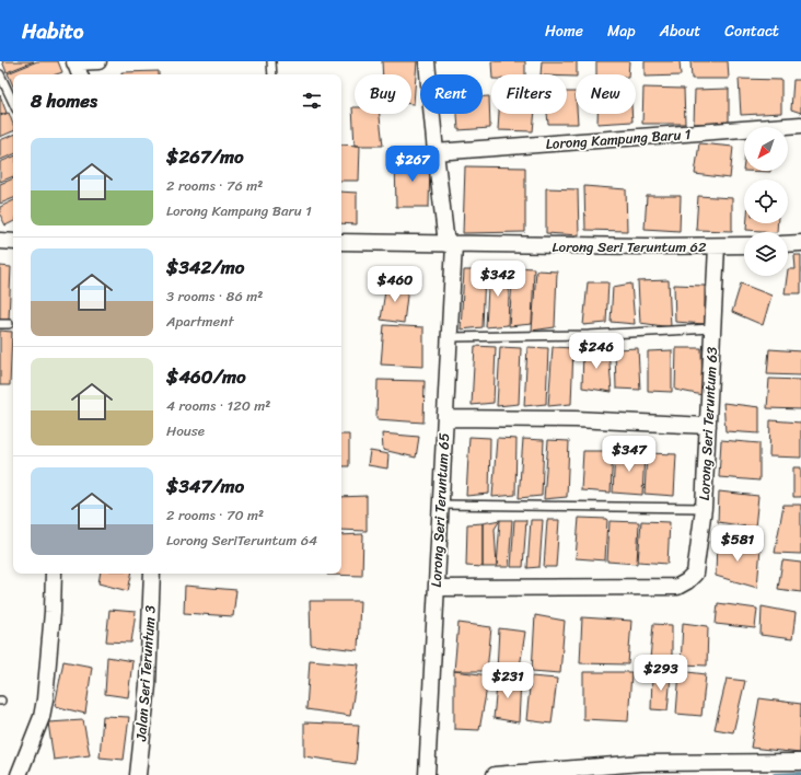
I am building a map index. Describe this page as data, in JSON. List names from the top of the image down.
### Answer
{
  "streets": {
    "street": [
      "Lorong Kampung Baru 1",
      "Lorong Seri Teruntum 62",
      "Lorong Seri Teruntum 63",
      "Lorong Seri Teruntum 65",
      "Jalan Seri Teruntum 3"
    ]
  },
  "crossings": [
    ["Lorong Kampung Baru 1", "Lorong Seri Teruntum 65"],
    ["Lorong Seri Teruntum 62", "Lorong Seri Teruntum 63"],
    ["Lorong Seri Teruntum 62", "Lorong Seri Teruntum 65"],
    ["Lorong Seri Teruntum 63", "Lorong Seri Teruntum 65"]
  ],
  "north": "bottom left",
  "page": {
    "header": "Habito",
    "nav": [
      "Home",
      "Map",
      "About",
      "Contact"
    ],
    "chip": [
      "Buy",
      "Rent",
      "Filters",
      "New"
    ],
    "heading": "8 homes",
    "list": [
      {
        "name": "$267/mo",
        "note": "2 rooms · 76 m² · Lorong Kampung Baru 1"
      },
      {
        "name": "$342/mo",
        "note": "3 rooms · 86 m² · Apartment"
      },
      {
        "name": "$460/mo",
        "note": "4 rooms · 120 m² · House"
      },
      {
        "name": "$347/mo",
        "note": "2 rooms · 70 m² · Lorong SeriTeruntum 64"
      }
    ],
    "price": [
      "$267",
      "$342",
      "$460",
      "$246",
      "$347",
      "$581",
      "$293",
      "$231"
    ]
  }
}
